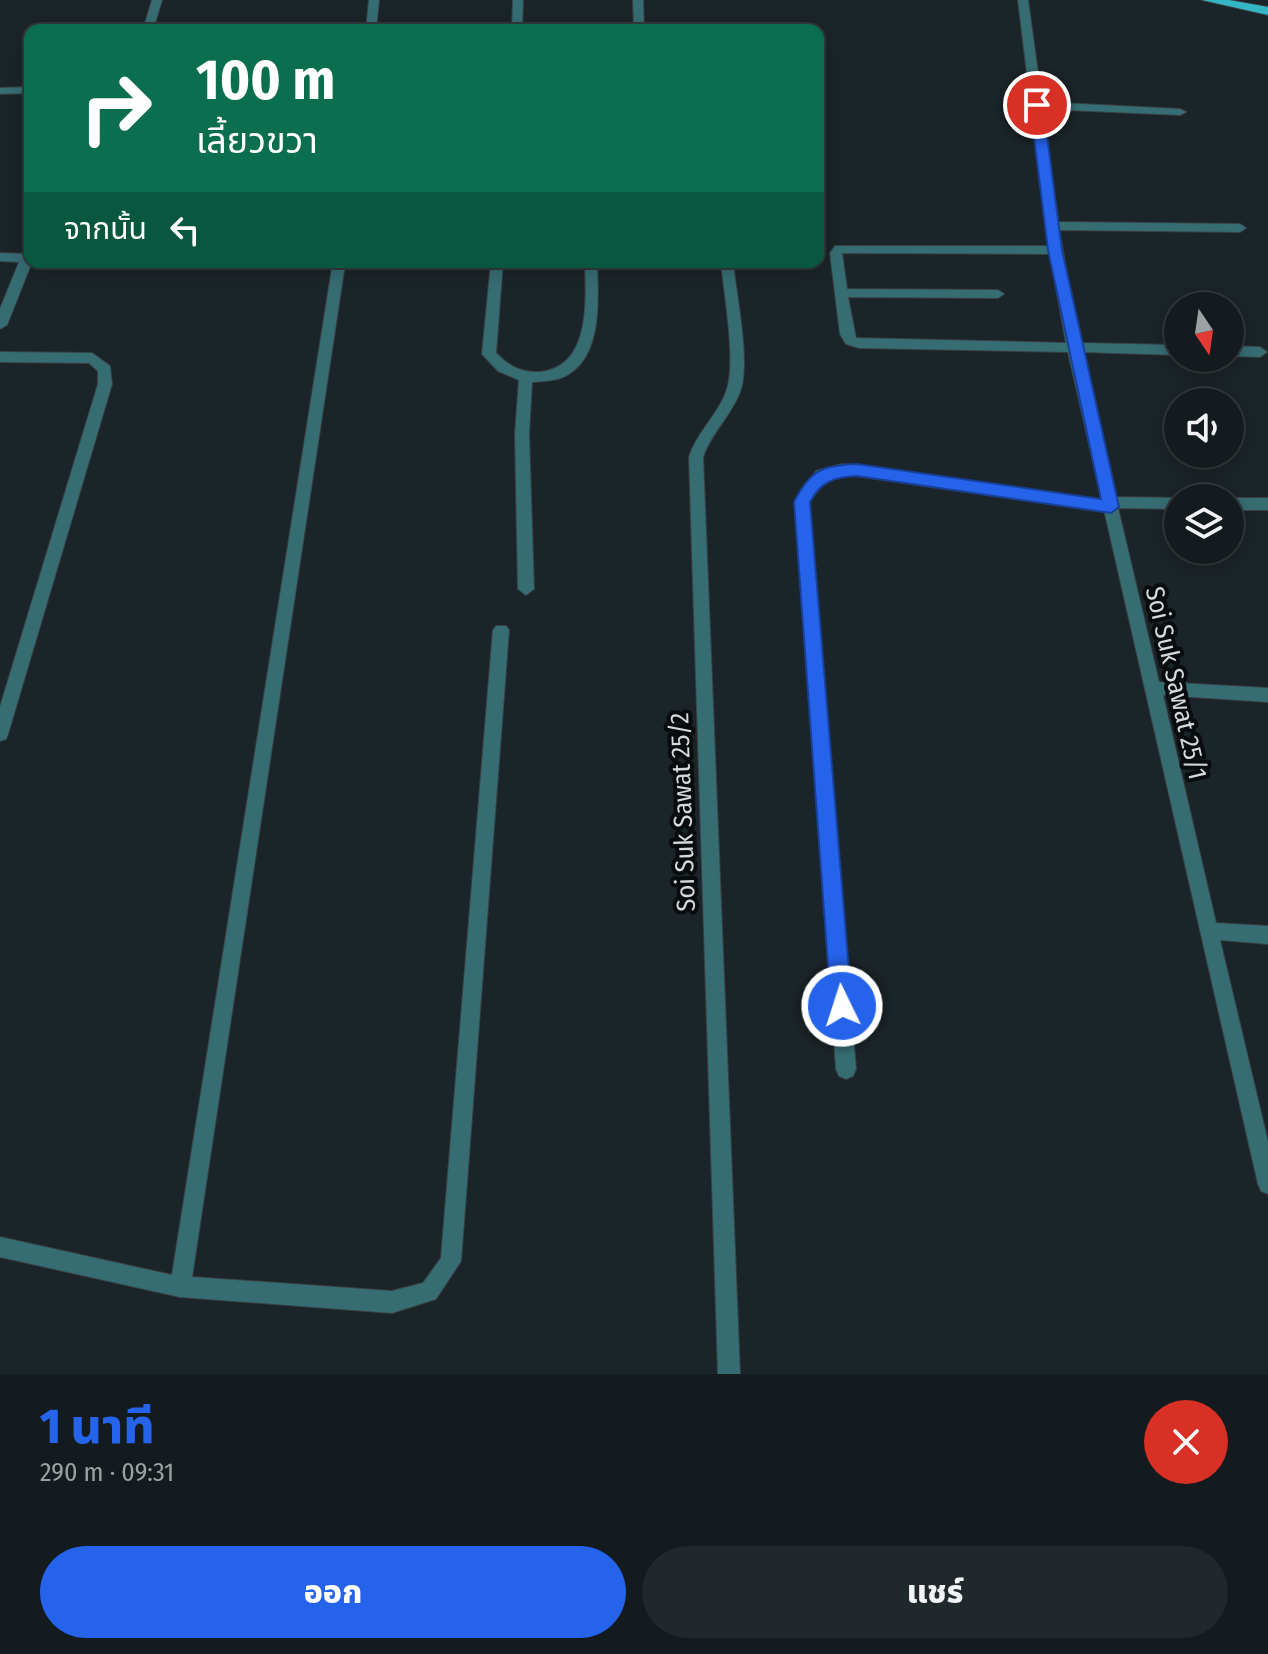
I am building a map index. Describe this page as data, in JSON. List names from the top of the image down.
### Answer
{
  "streets": {
    "street": ["Soi Suk Sawat 25/1", "Soi Suk Sawat 25/2"]
  },
  "north": "bottom",
  "page": {
    "turn": ["100 m", "เลี้ยวขวา"],
    "then": "จากนั้น",
    "heading": ["1 นาที", "290 m · 09:31"],
    "buttons": ["ออก", "แชร์"]
  }
}
